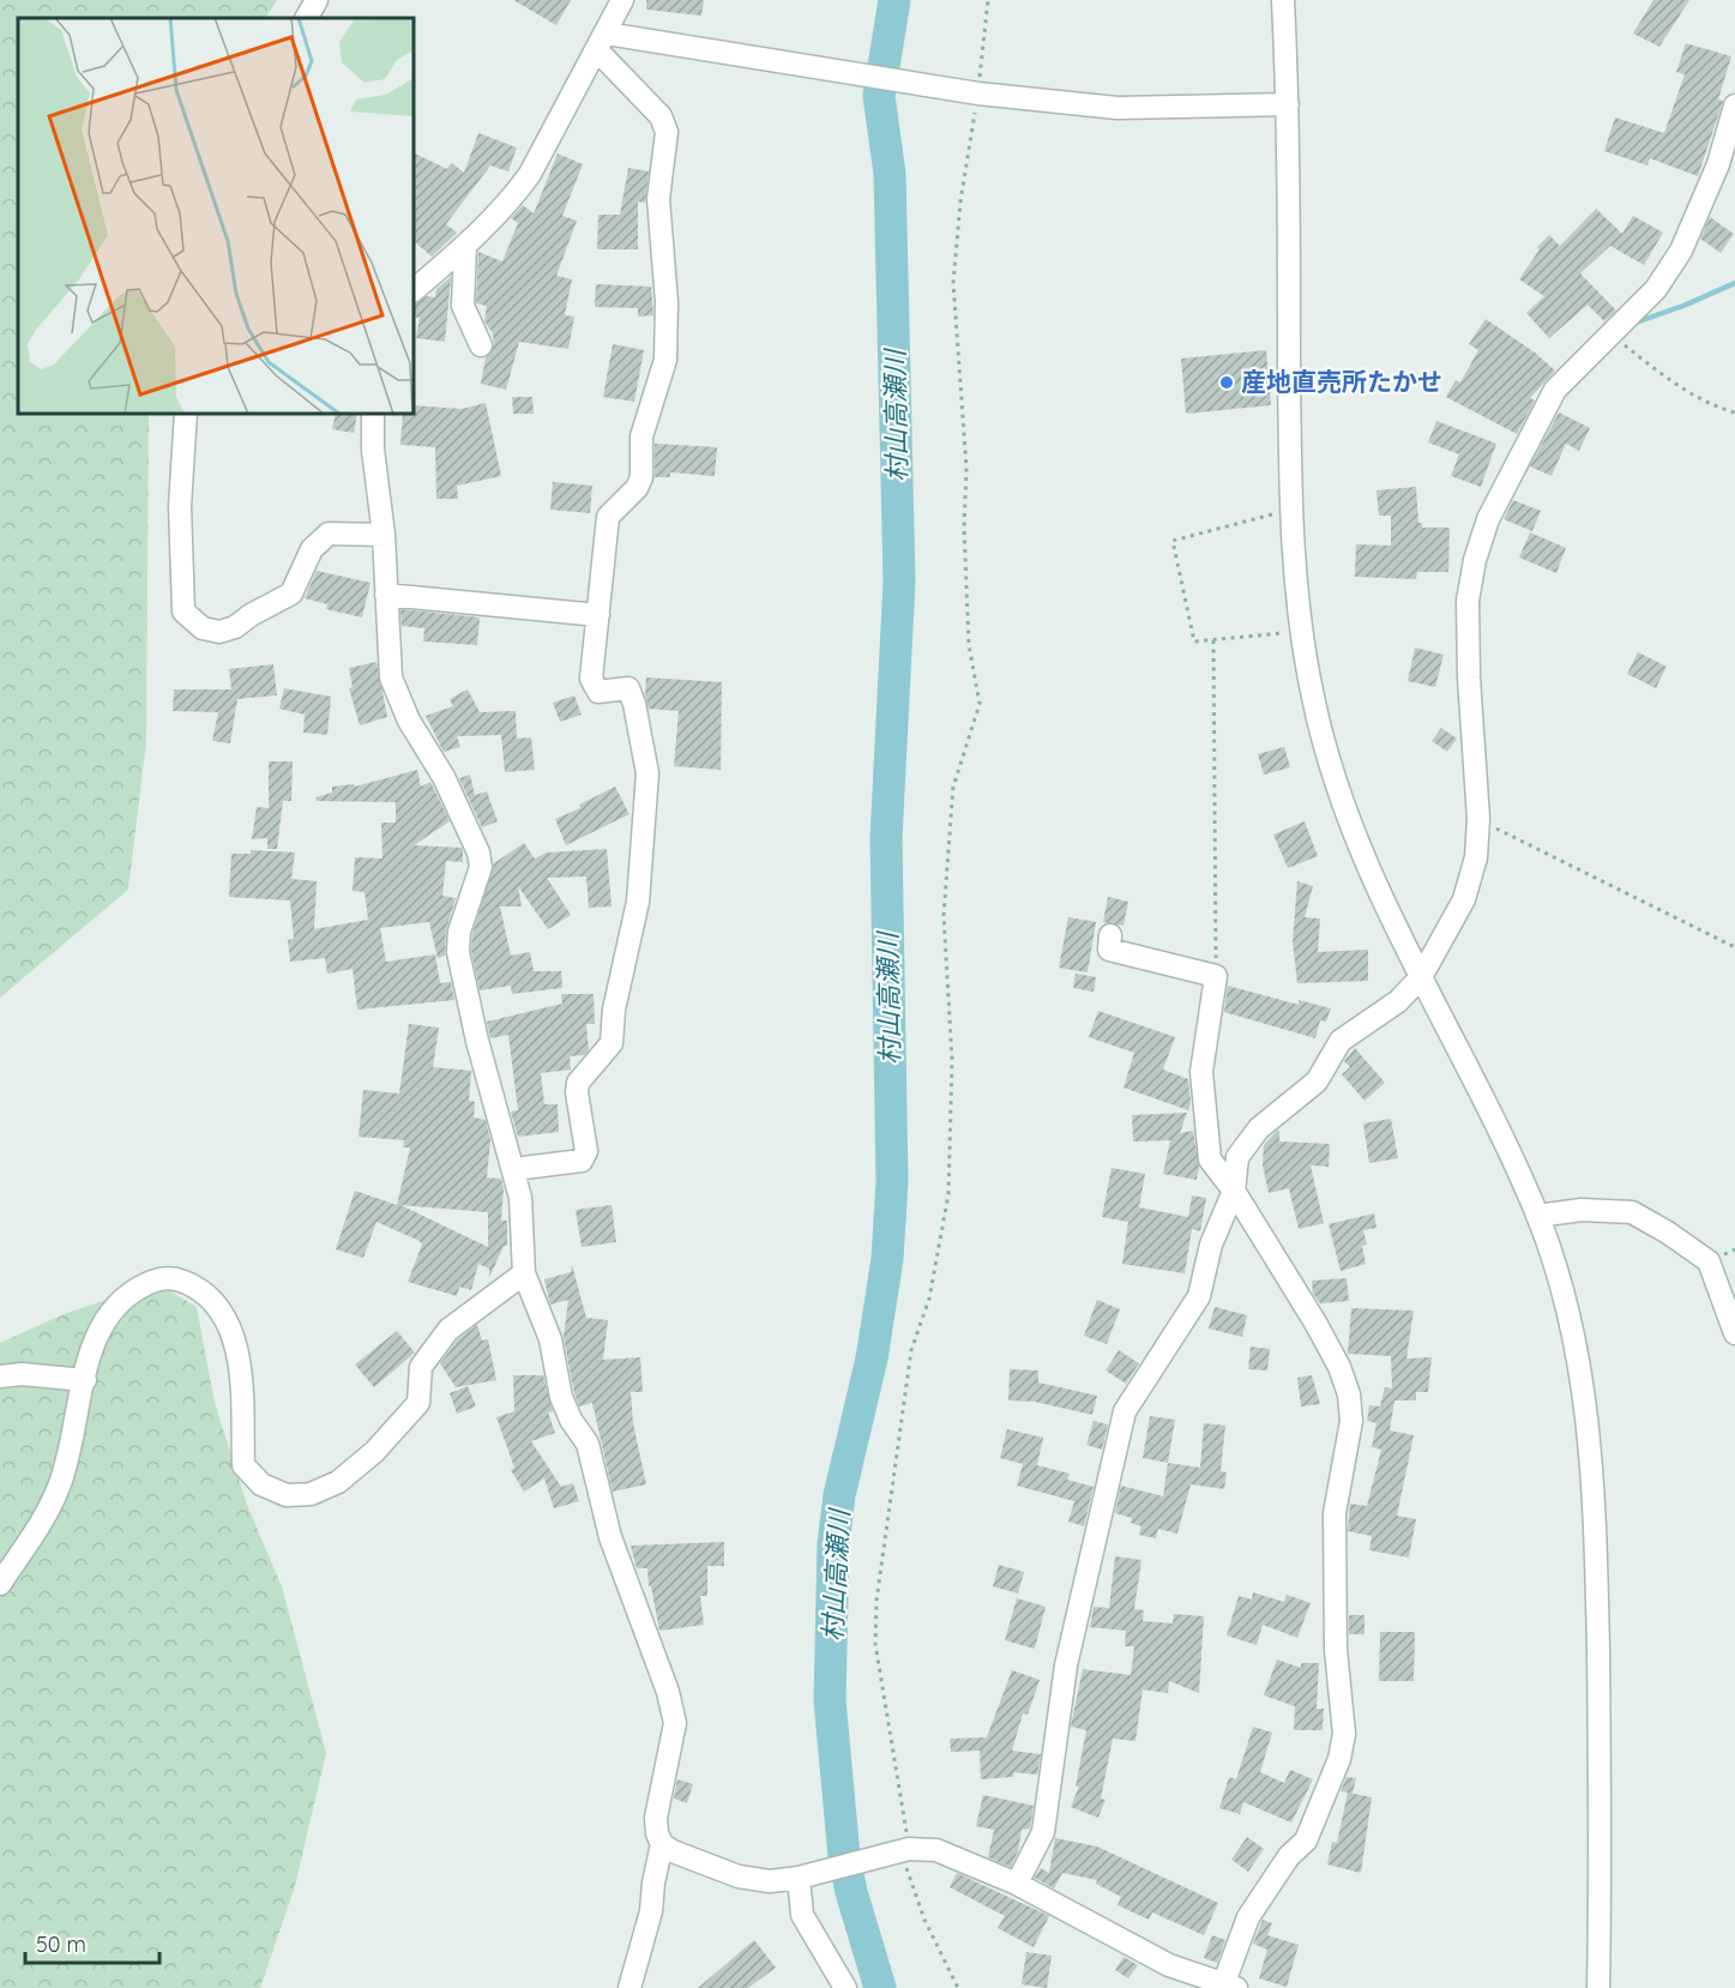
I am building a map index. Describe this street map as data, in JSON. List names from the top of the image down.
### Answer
{
  "water": ["村山高瀬川"],
  "places": ["産地直売所たかせ"],
  "scale_bar": "50 m"
}
